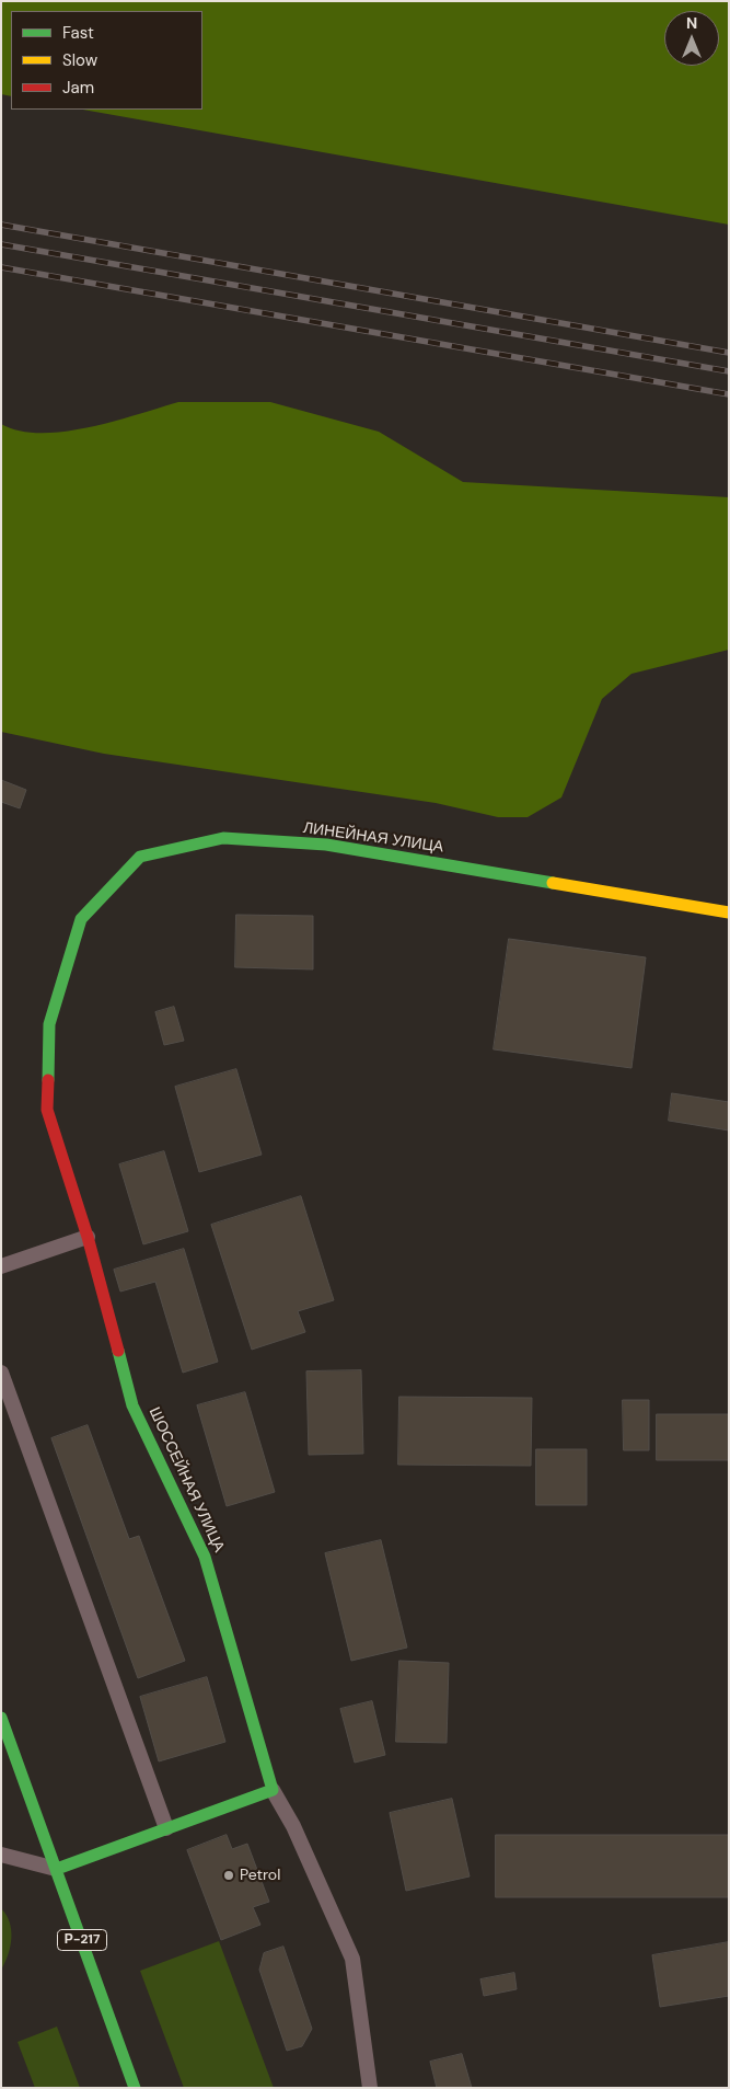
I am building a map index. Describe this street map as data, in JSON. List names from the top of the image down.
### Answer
{
  "streets": {
    "main road": ["ЛИНЕЙНАЯ УЛИЦА", "ШОССЕЙНАЯ УЛИЦА", "Р-217"]
  },
  "crossings": [
    ["ЛИНЕЙНАЯ УЛИЦА", "ШОССЕЙНАЯ УЛИЦА"]
  ],
  "places": ["Petrol"],
  "legend": ["Fast", "Slow", "Jam"],
  "north": "top"
}
